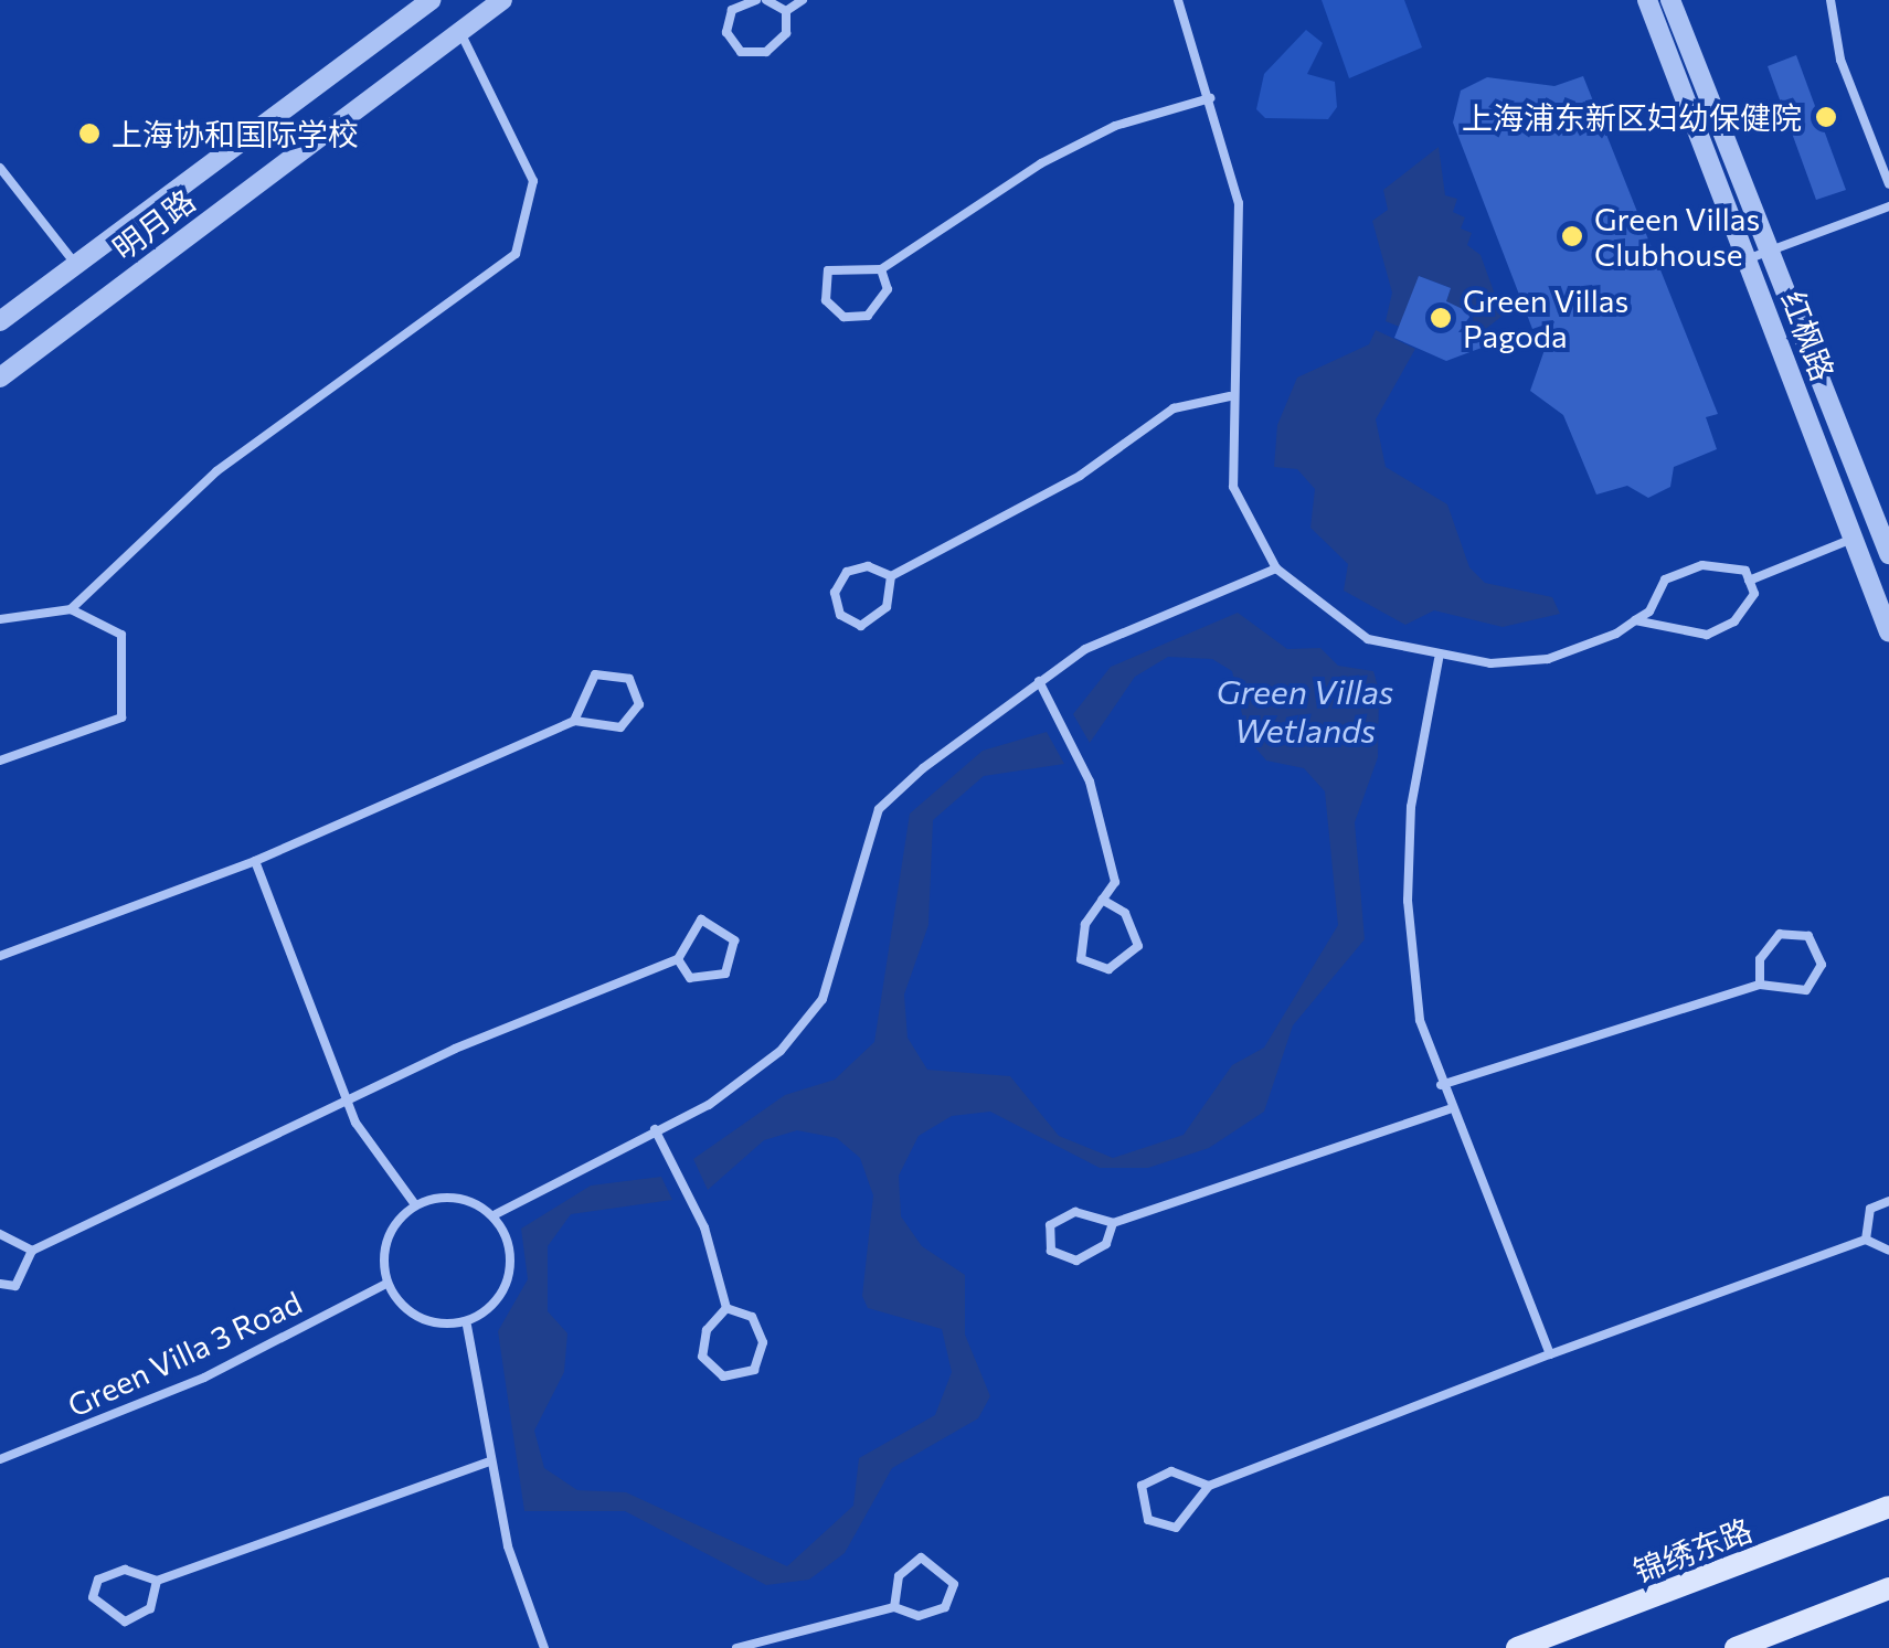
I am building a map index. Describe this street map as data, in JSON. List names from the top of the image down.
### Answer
{
  "streets": {
    "main road": ["锦绣东路"],
    "street": ["明月路", "红枫路"],
    "lane": ["Green Villa 3 Road"]
  },
  "water": ["Green Villas Wetlands"],
  "places": [
    "上海浦东新区妇幼保健院",
    "上海协和国际学校",
    "Green Villas Clubhouse",
    "Green Villas Pagoda"
  ]
}
